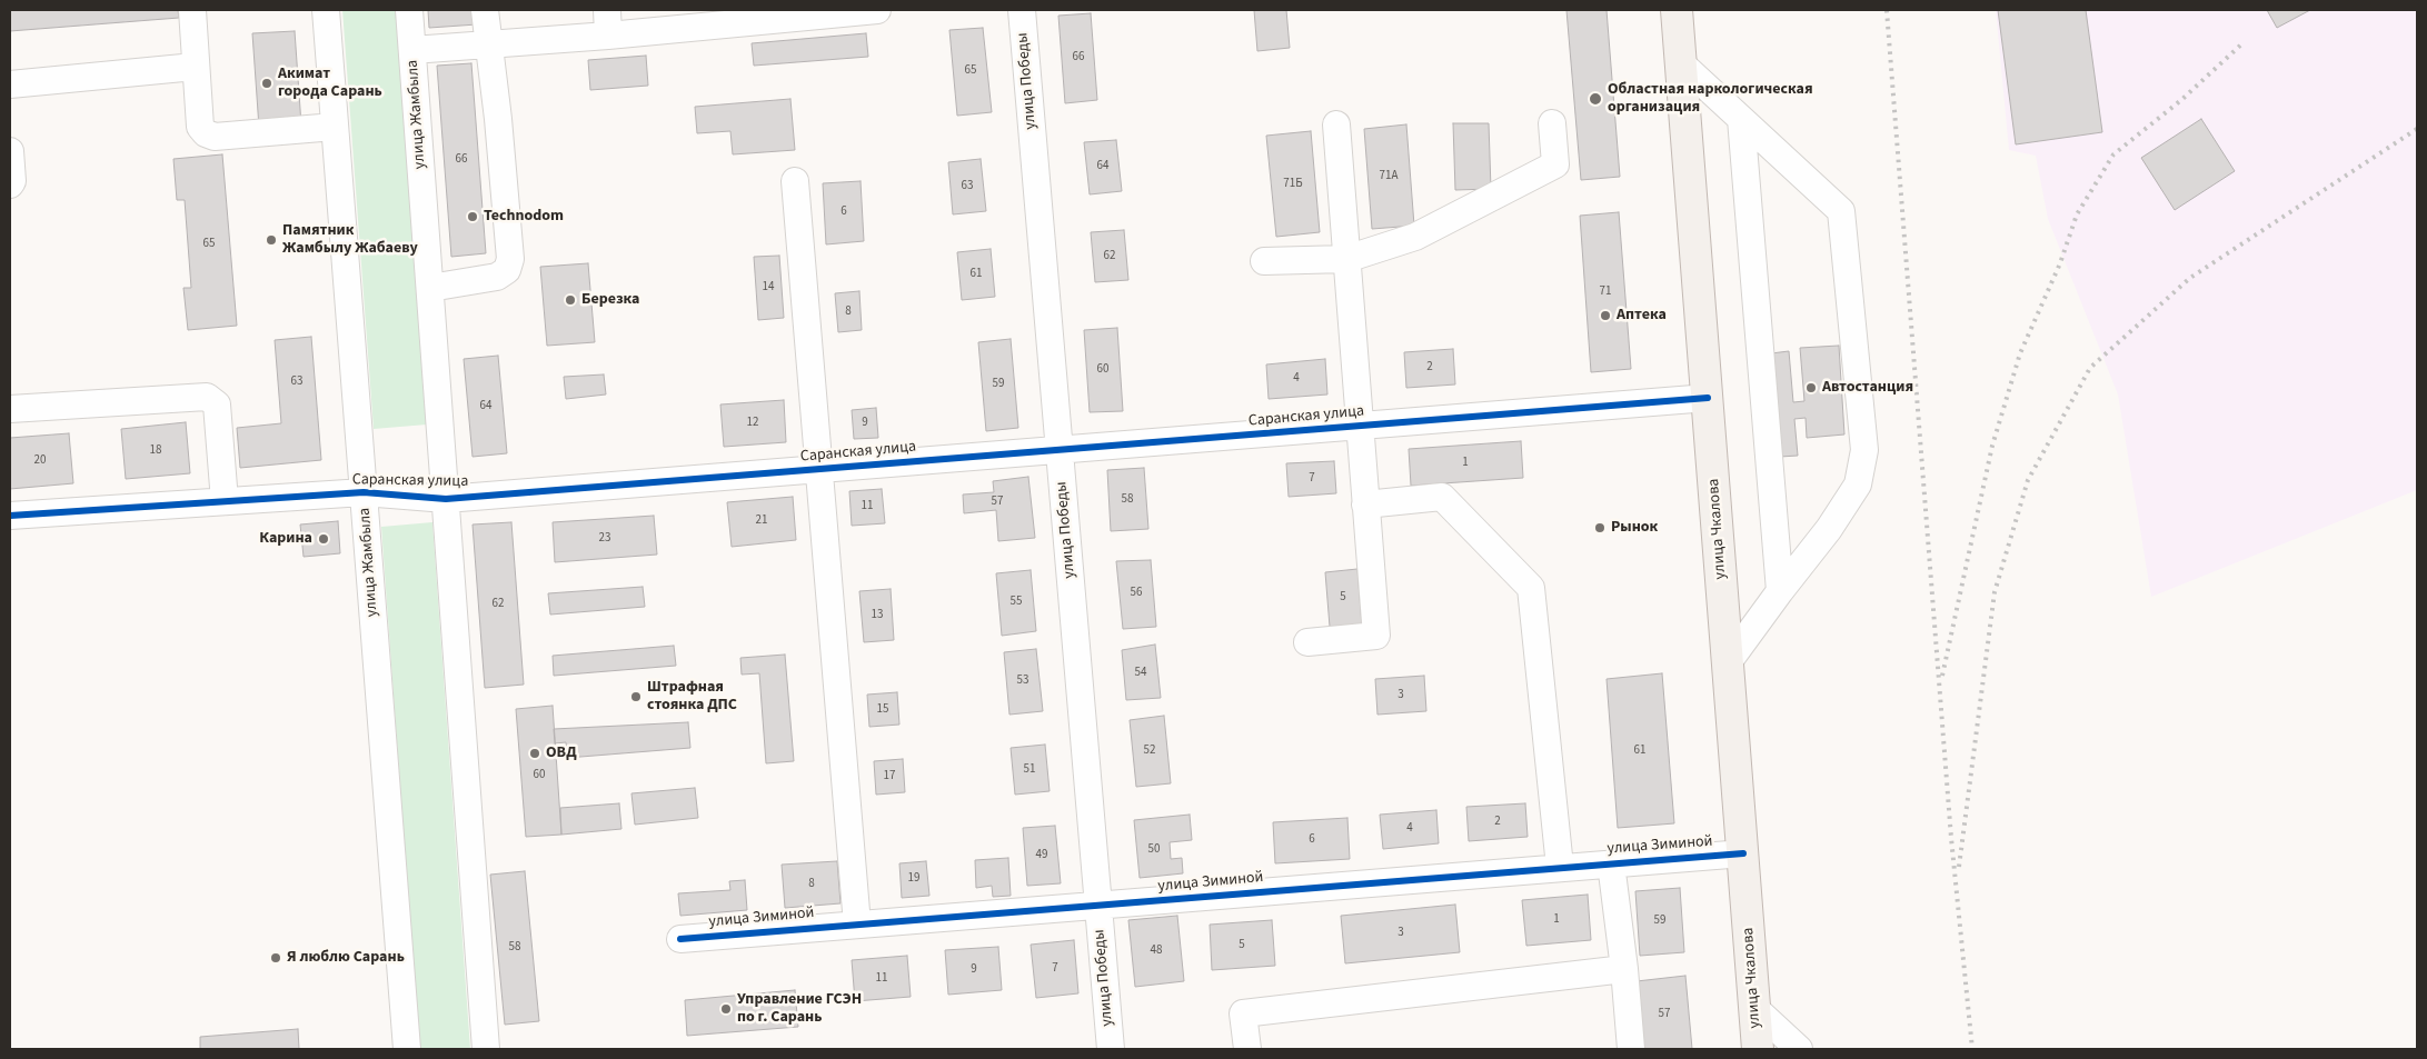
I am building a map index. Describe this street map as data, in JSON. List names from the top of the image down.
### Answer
{
  "streets": {
    "main road": ["улица Чкалова"],
    "street": [
      "улица Победы",
      "улица Жамбыла",
      "Саранская улица",
      "улица Зиминой"
    ]
  },
  "crossings": [
    ["улица Победы", "Саранская улица"],
    ["улица Победы", "улица Зиминой"],
    ["улица Жамбыла", "Саранская улица"],
    ["Саранская улица", "улица Чкалова"],
    ["Саранская улица", "улица Зиминой"],
    ["улица Чкалова", "улица Зиминой"]
  ],
  "places": [
    "Акимат города Сарань",
    "Областная наркологическая организация",
    "Technodom",
    "Памятник Жамбылу Жабаеву",
    "Березка",
    "Аптека",
    "Автостанция",
    "Рынок",
    "Карина",
    "Штрафная стоянка ДПС",
    "ОВД",
    "Я люблю Сарань",
    "Управление ГСЭН по г. Сарань"
  ],
  "house_numbers": [
    "66",
    "65",
    "66",
    "64",
    "71А",
    "71Б",
    "63",
    "6",
    "65",
    "62",
    "61",
    "14",
    "71",
    "8",
    "2",
    "60",
    "4",
    "63",
    "59",
    "64",
    "12",
    "9",
    "18",
    "20",
    "1",
    "7",
    "58",
    "57",
    "11",
    "21",
    "23",
    "56",
    "5",
    "55",
    "62",
    "13",
    "54",
    "53",
    "3",
    "15",
    "52",
    "61",
    "51",
    "60",
    "17",
    "2",
    "4",
    "6",
    "50",
    "49",
    "19",
    "8",
    "1",
    "59",
    "3",
    "5",
    "58",
    "48",
    "7",
    "9",
    "11",
    "57"
  ]
}
